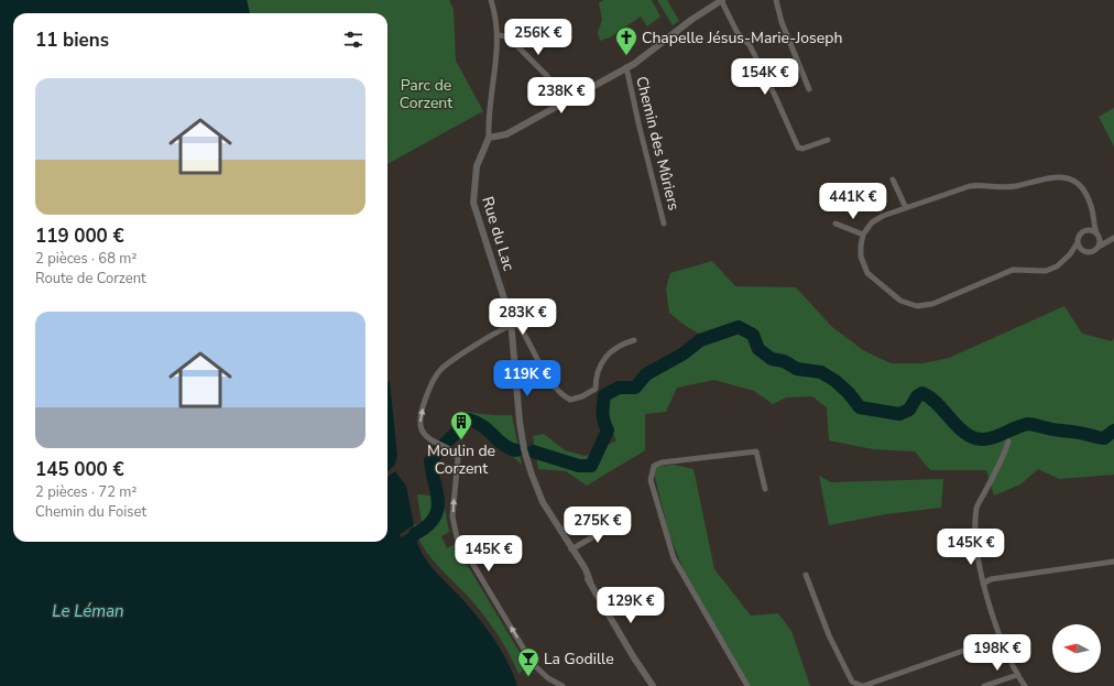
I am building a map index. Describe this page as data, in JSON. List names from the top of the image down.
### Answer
{
  "streets": {
    "street": ["Chemin des Mûriers", "Rue du Lac"]
  },
  "water": ["Le Léman"],
  "parks": ["Parc de Corzent"],
  "places": {
    "church": ["Chapelle Jésus-Marie-Joseph"],
    "building": ["Moulin de Corzent"],
    "bar": ["La Godille"]
  },
  "north": "left",
  "page": {
    "heading": "11 biens",
    "price": [
      "256K €",
      "154K €",
      "238K €",
      "441K €",
      "283K €",
      "119K €",
      "275K €",
      "145K €",
      "145K €",
      "129K €",
      "198K €"
    ],
    "list": [
      {
        "name": "119 000 €",
        "note": "2 pièces · 68 m² · Route de Corzent"
      },
      {
        "name": "145 000 €",
        "note": "2 pièces · 72 m² · Chemin du Foiset"
      }
    ]
  }
}
